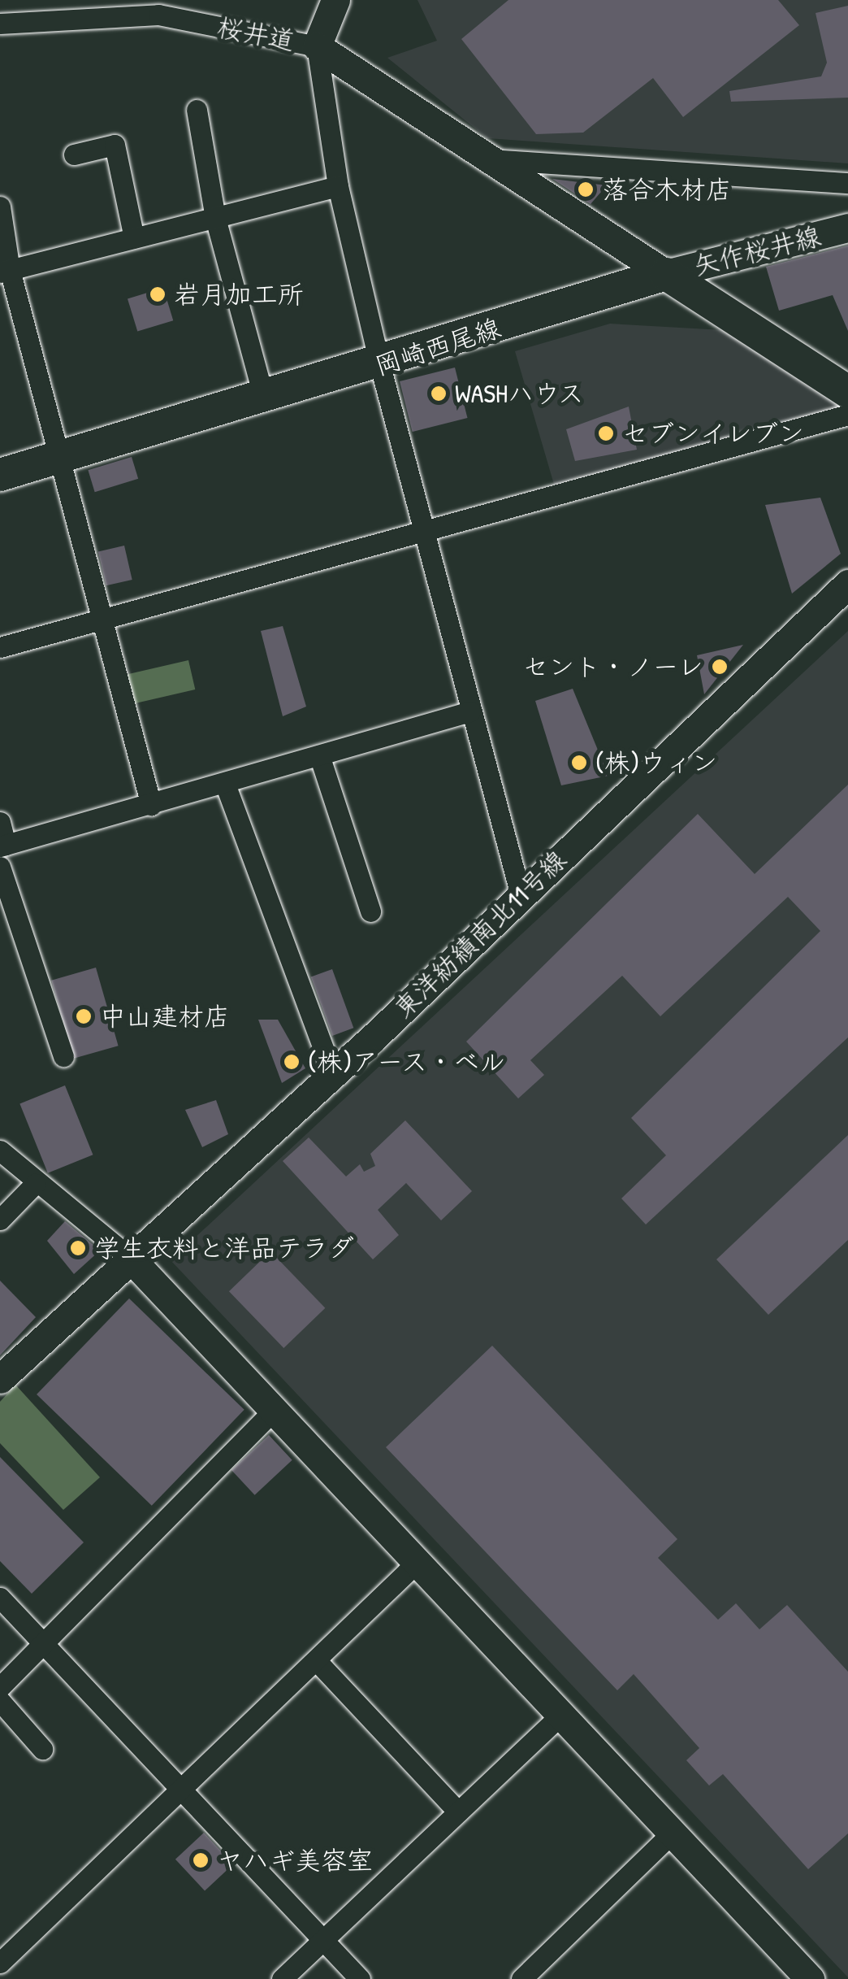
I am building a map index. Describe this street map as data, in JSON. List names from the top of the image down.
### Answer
{
  "streets": {
    "main road": ["岡崎西尾線"],
    "street": ["桜井道", "矢作桜井線", "東洋紡績南北11号線"]
  },
  "crossings": [
    ["桜井道", "矢作桜井線"],
    ["桜井道", "岡崎西尾線"],
    ["矢作桜井線", "岡崎西尾線"]
  ],
  "places": [
    "落合木材店",
    "岩月加工所",
    "WASHハウス",
    "セブンイレブン",
    "セント・ノーレ",
    "(株)ウィン",
    "中山建材店",
    "(株)アース・ベル",
    "学生衣料と洋品テラダ",
    "ヤハギ美容室"
  ]
}
